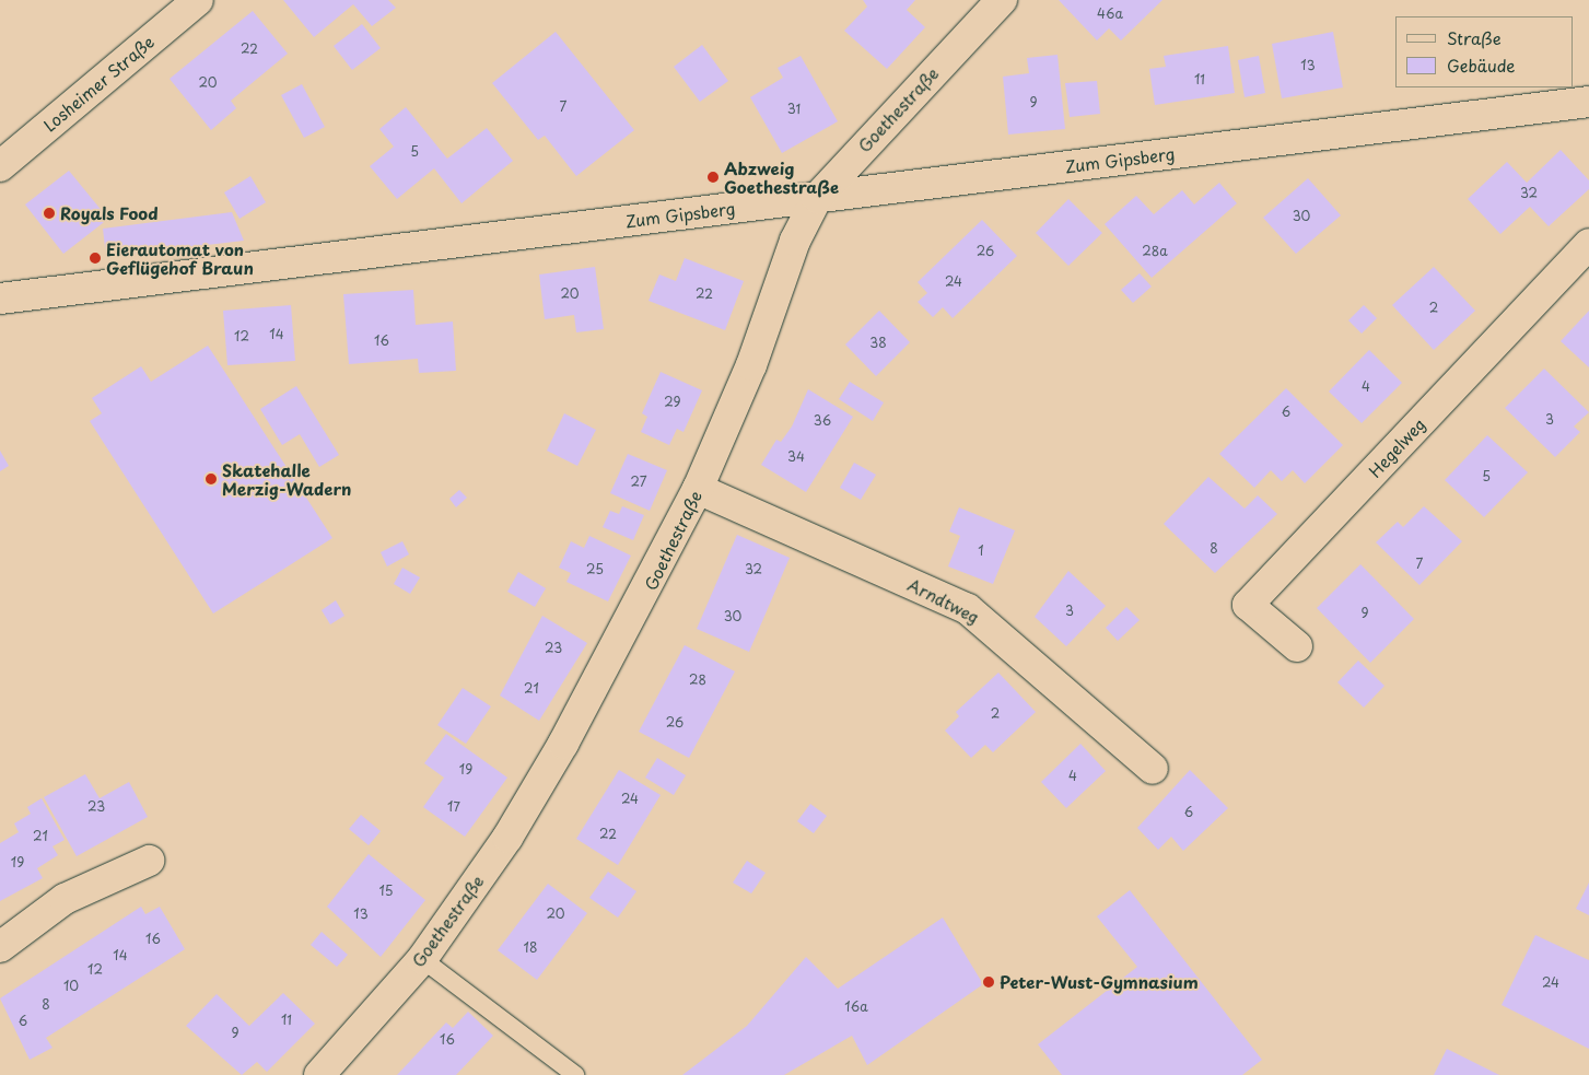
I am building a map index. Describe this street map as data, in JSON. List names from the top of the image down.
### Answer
{
  "streets": {
    "street": [
      "Losheimer Straße",
      "Goethestraße",
      "Zum Gipsberg",
      "Hegelweg",
      "Arndtweg"
    ]
  },
  "crossings": [
    ["Goethestraße", "Zum Gipsberg"],
    ["Goethestraße", "Arndtweg"]
  ],
  "places": [
    "Abzweig Goethestraße",
    "Royals Food",
    "Eierautomat von Geflügehof Braun",
    "Skatehalle Merzig-Wadern",
    "Peter-Wust-Gymnasium"
  ],
  "house_numbers": [
    "46a",
    "22",
    "13",
    "11",
    "20",
    "9",
    "7",
    "31",
    "5",
    "32",
    "30",
    "26",
    "28a",
    "24",
    "20",
    "22",
    "2",
    "14",
    "12",
    "16",
    "38",
    "4",
    "29",
    "6",
    "3",
    "36",
    "34",
    "5",
    "27",
    "8",
    "1",
    "7",
    "25",
    "32",
    "3",
    "9",
    "30",
    "23",
    "28",
    "21",
    "2",
    "26",
    "19",
    "4",
    "24",
    "23",
    "17",
    "6",
    "22",
    "21",
    "19",
    "15",
    "13",
    "20",
    "16",
    "18",
    "14",
    "12",
    "24",
    "10",
    "8",
    "16a",
    "11",
    "6",
    "9",
    "16"
  ],
  "legend": ["Straße", "Gebäude"]
}
